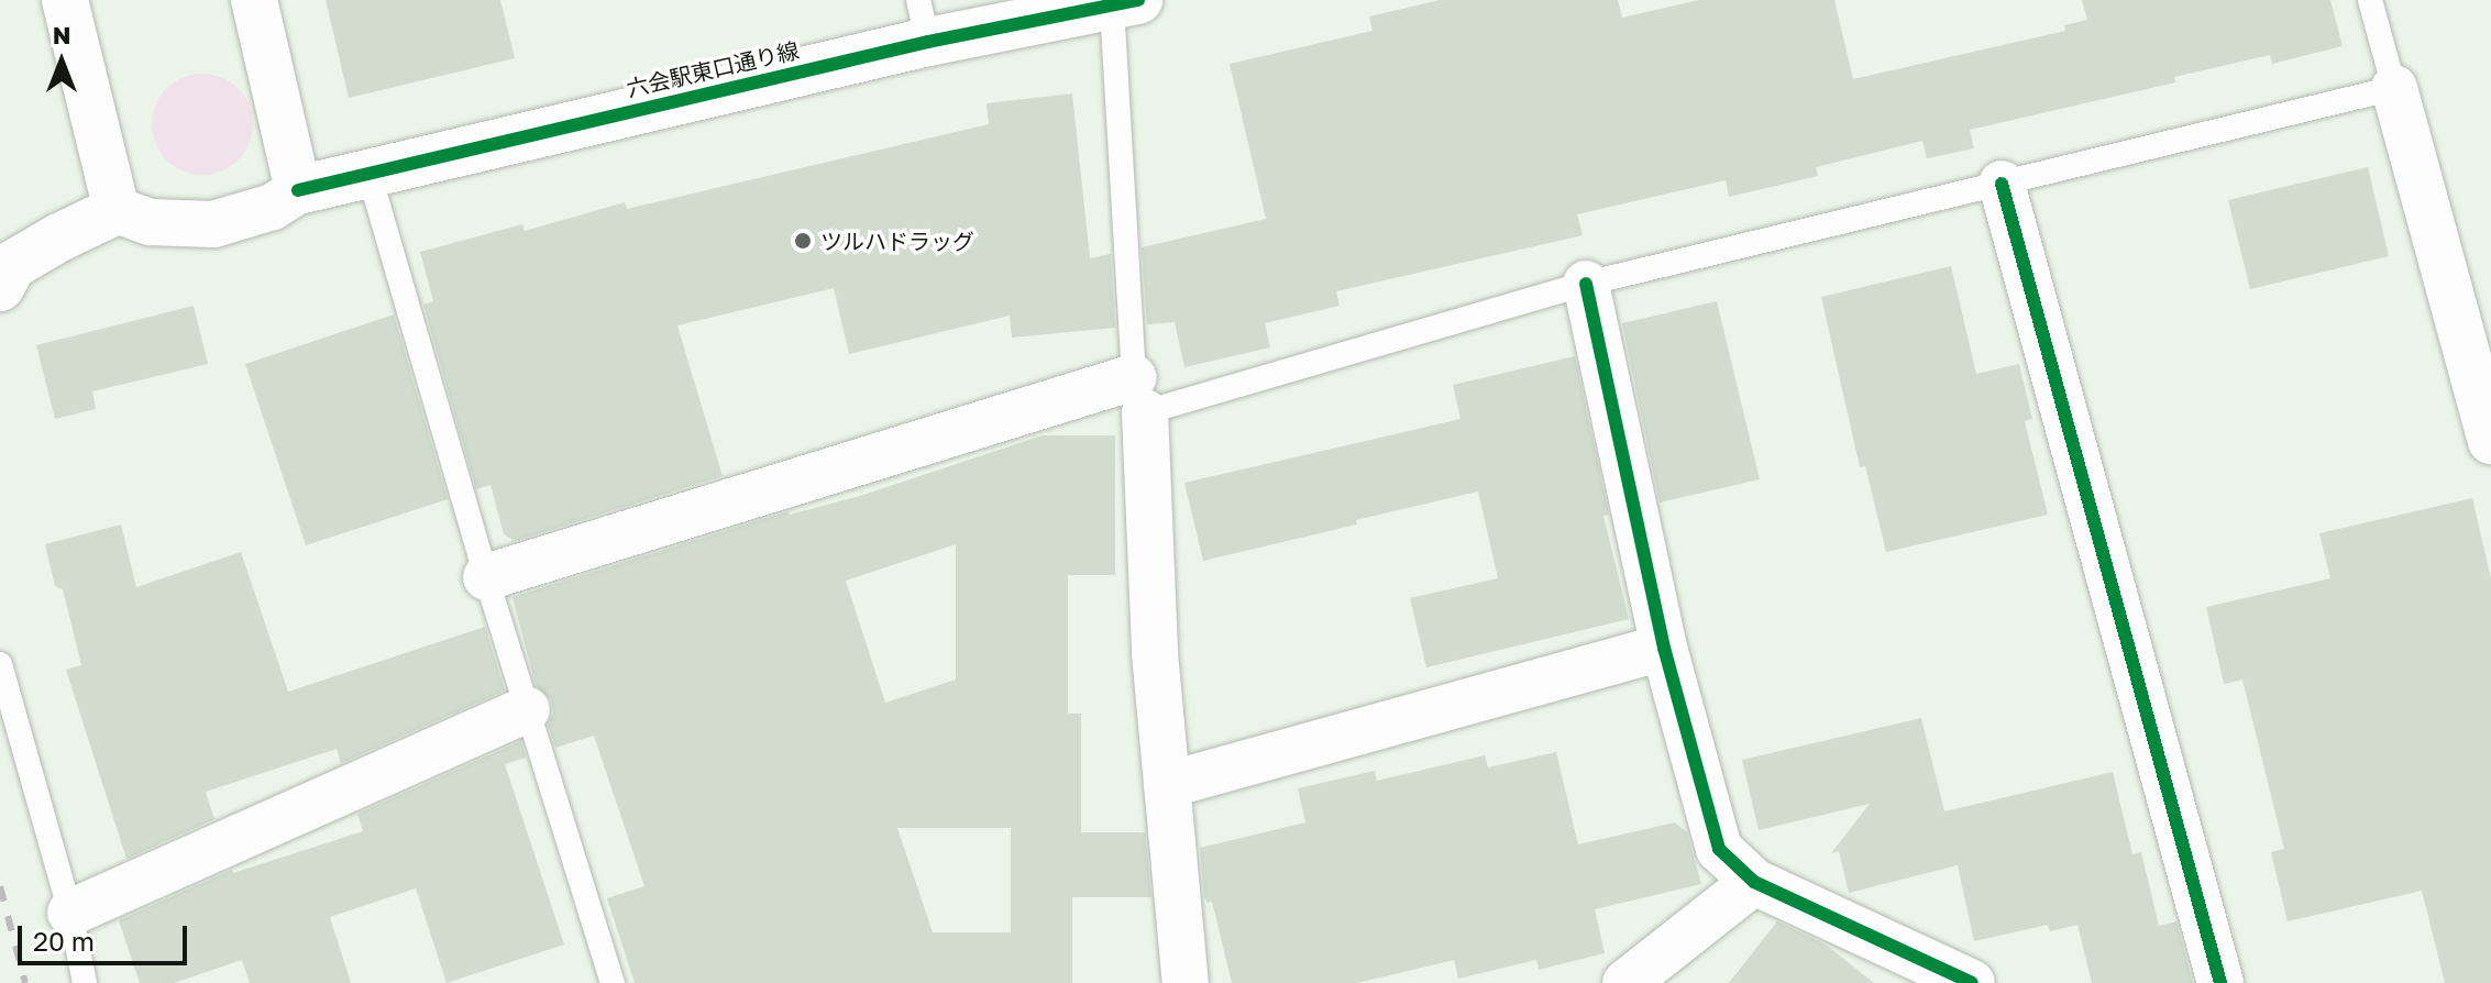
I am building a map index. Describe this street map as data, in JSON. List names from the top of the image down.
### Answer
{
  "streets": {
    "street": ["六会駅東口通り線"]
  },
  "places": ["ツルハドラッグ"],
  "scale_bar": "20 m",
  "north": "top"
}
